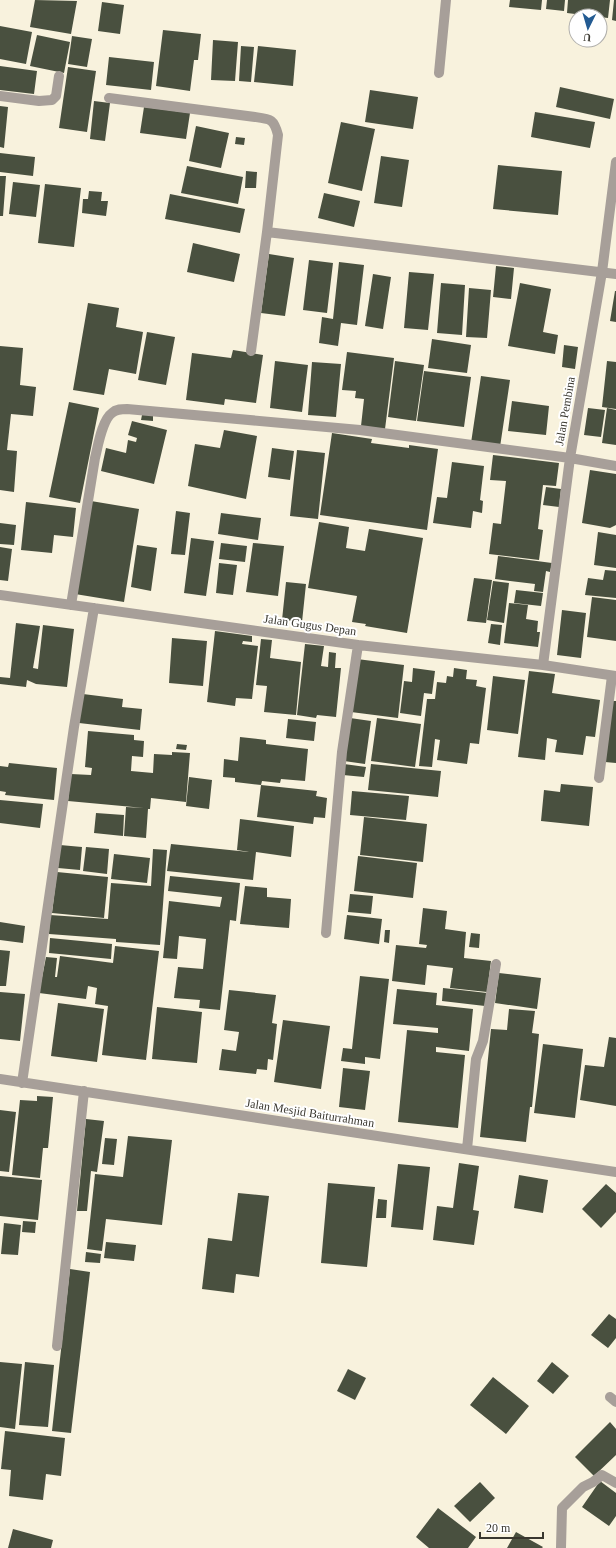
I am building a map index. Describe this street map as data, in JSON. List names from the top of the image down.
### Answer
{
  "streets": {
    "street": ["Jalan Pembina", "Jalan Gugus Depan", "Jalan Mesjid Baiturrahman"]
  },
  "crossings": [
    ["Jalan Pembina", "Jalan Gugus Depan"]
  ],
  "scale_bar": "20 m",
  "north": "bottom"
}
